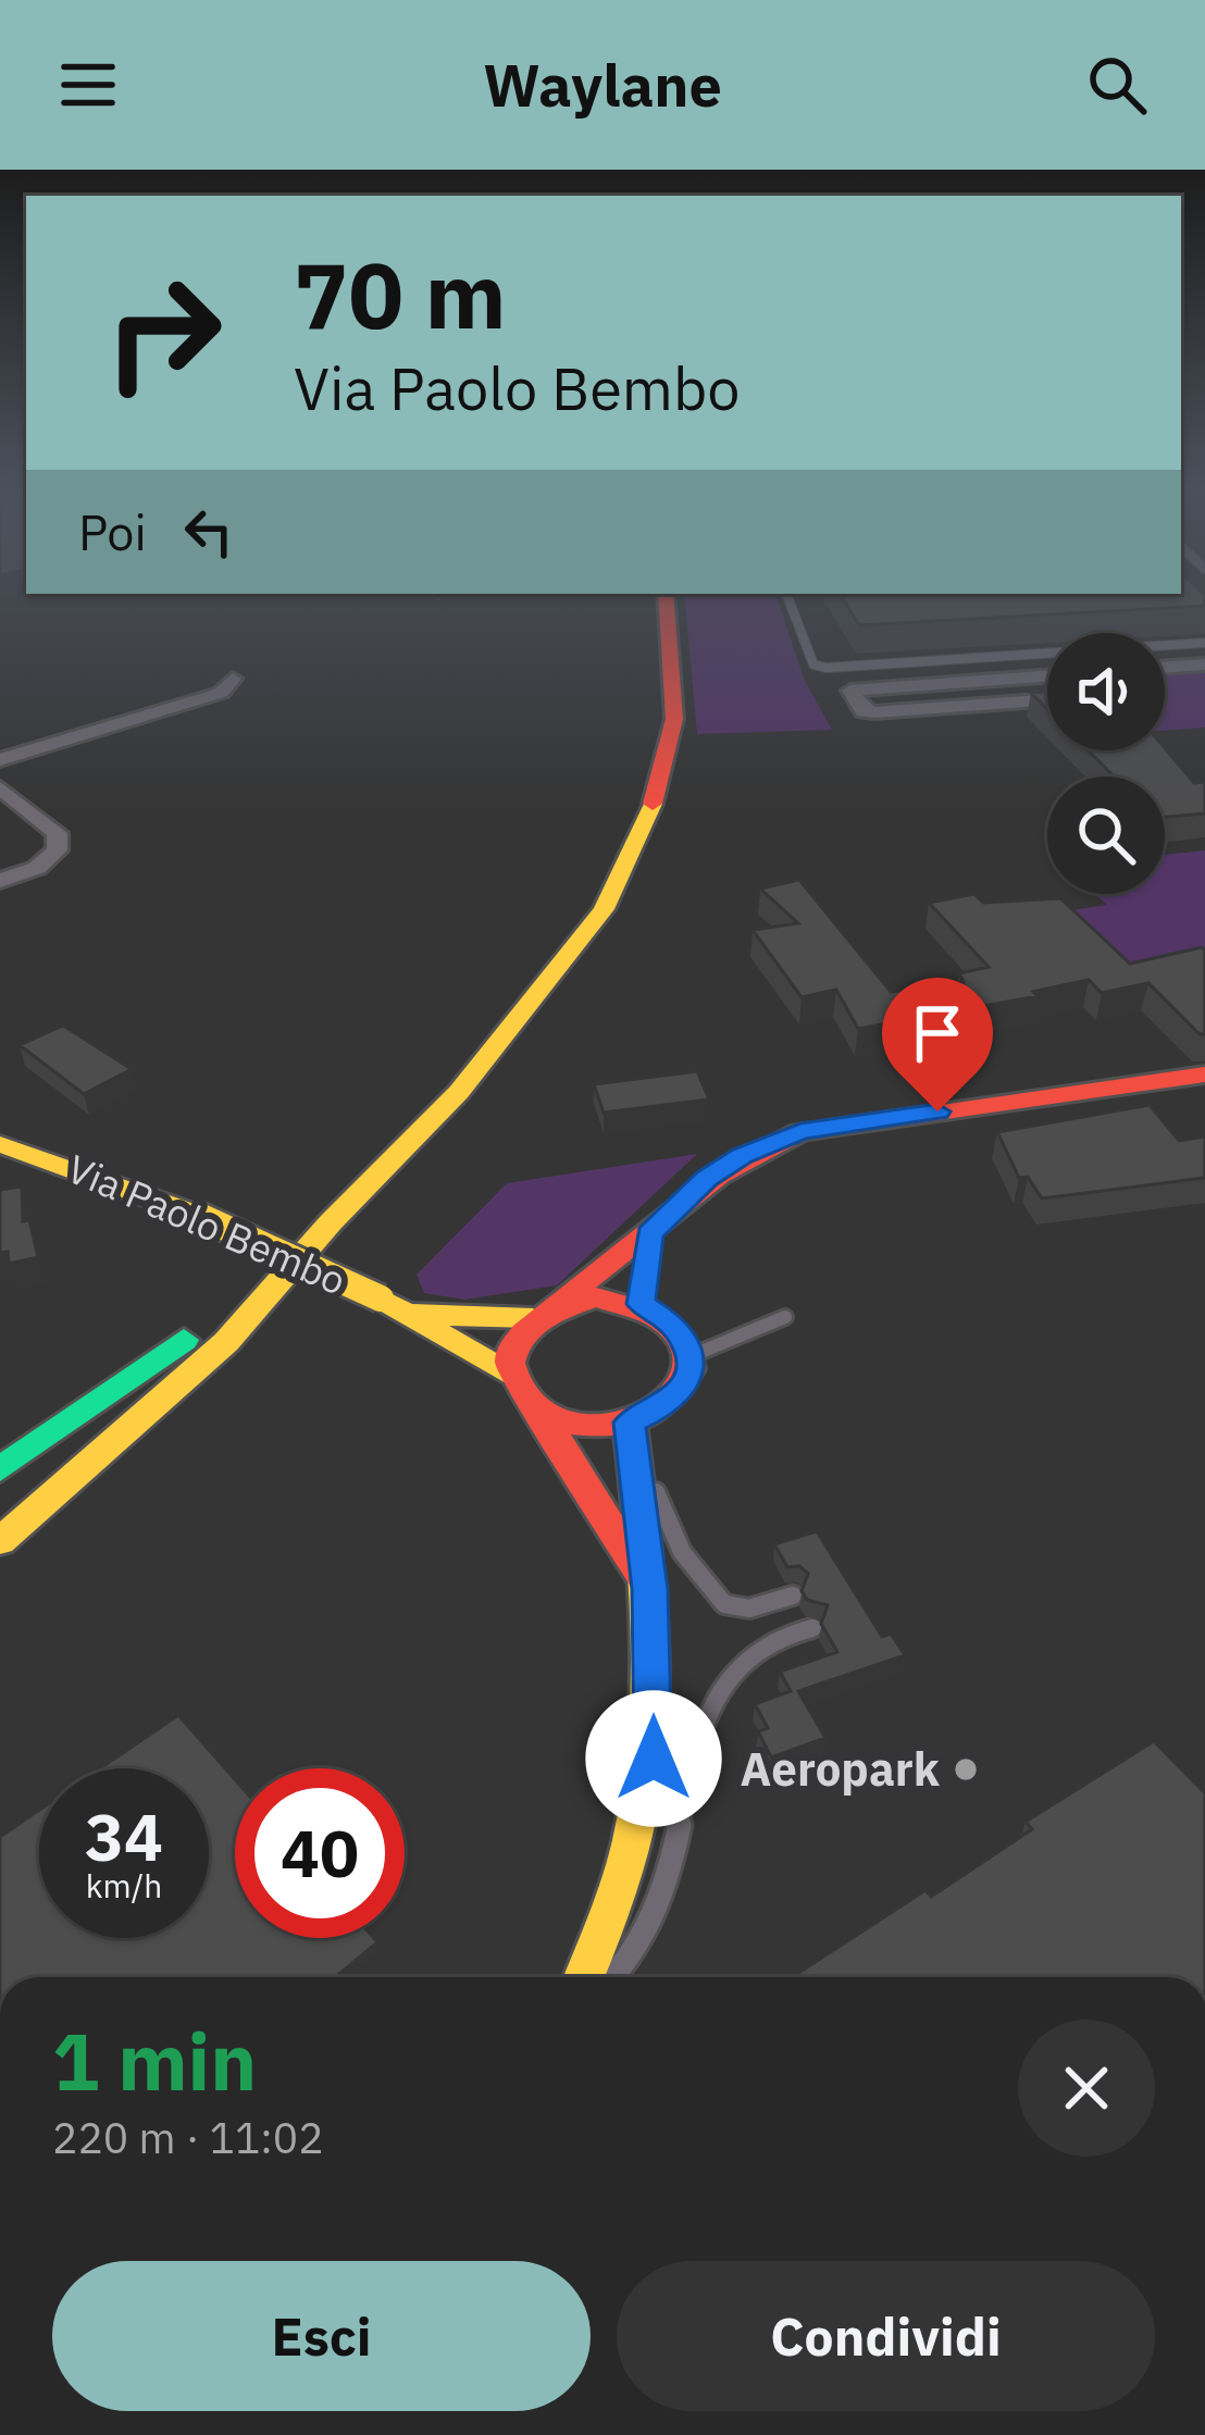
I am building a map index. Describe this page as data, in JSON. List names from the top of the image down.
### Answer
{
  "streets": {
    "main road": ["Via Paolo Bembo"]
  },
  "places": ["Aeropark"],
  "page": {
    "header": "Waylane",
    "turn": ["70 m", "Via Paolo Bembo"],
    "then": "Poi",
    "speed": "34 km/h",
    "limit": "40",
    "heading": ["1 min", "220 m · 11:02"],
    "buttons": ["Esci", "Condividi"]
  }
}
